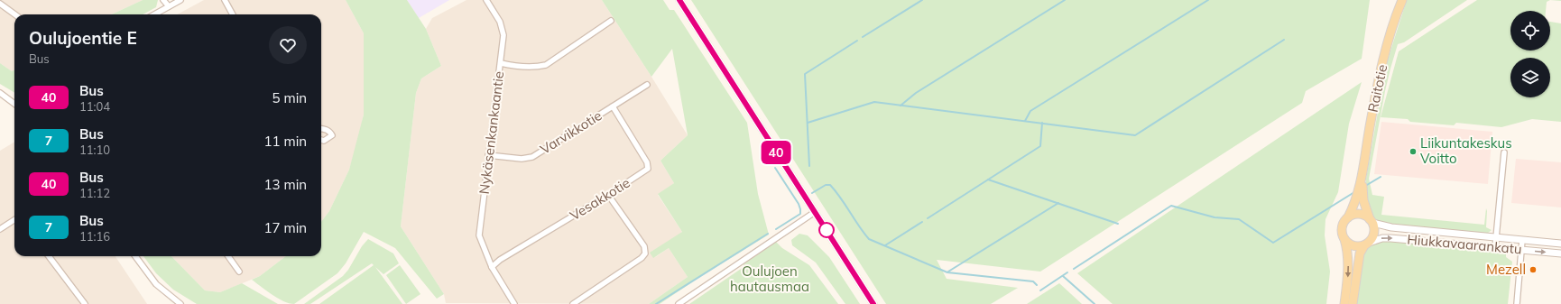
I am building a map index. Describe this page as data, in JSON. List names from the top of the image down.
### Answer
{
  "streets": {
    "main road": ["Raitotie"],
    "street": [
      "Nykäsenkankaantie",
      "Varvikkotie",
      "Vesakkotie",
      "Hiukkavaarankatu"
    ]
  },
  "crossings": [
    ["Raitotie", "Hiukkavaarankatu"],
    ["Nykäsenkankaantie", "Varvikkotie"],
    ["Nykäsenkankaantie", "Vesakkotie"],
    ["Varvikkotie", "Vesakkotie"]
  ],
  "parks": ["Oulujoen hautausmaa"],
  "places": ["Liikuntakeskus Voitto", "Mezell"],
  "lines": ["bus line 40"],
  "page": {
    "on_map": "40",
    "heading": ["Oulujoentie E", "Bus"],
    "list": [
      {
        "mark": "40",
        "name": "Bus",
        "note": "11:04",
        "value": "5 min"
      },
      {
        "mark": "7",
        "name": "Bus",
        "note": "11:10",
        "value": "11 min"
      },
      {
        "mark": "40",
        "name": "Bus",
        "note": "11:12",
        "value": "13 min"
      },
      {
        "mark": "7",
        "name": "Bus",
        "note": "11:16",
        "value": "17 min"
      }
    ]
  }
}
